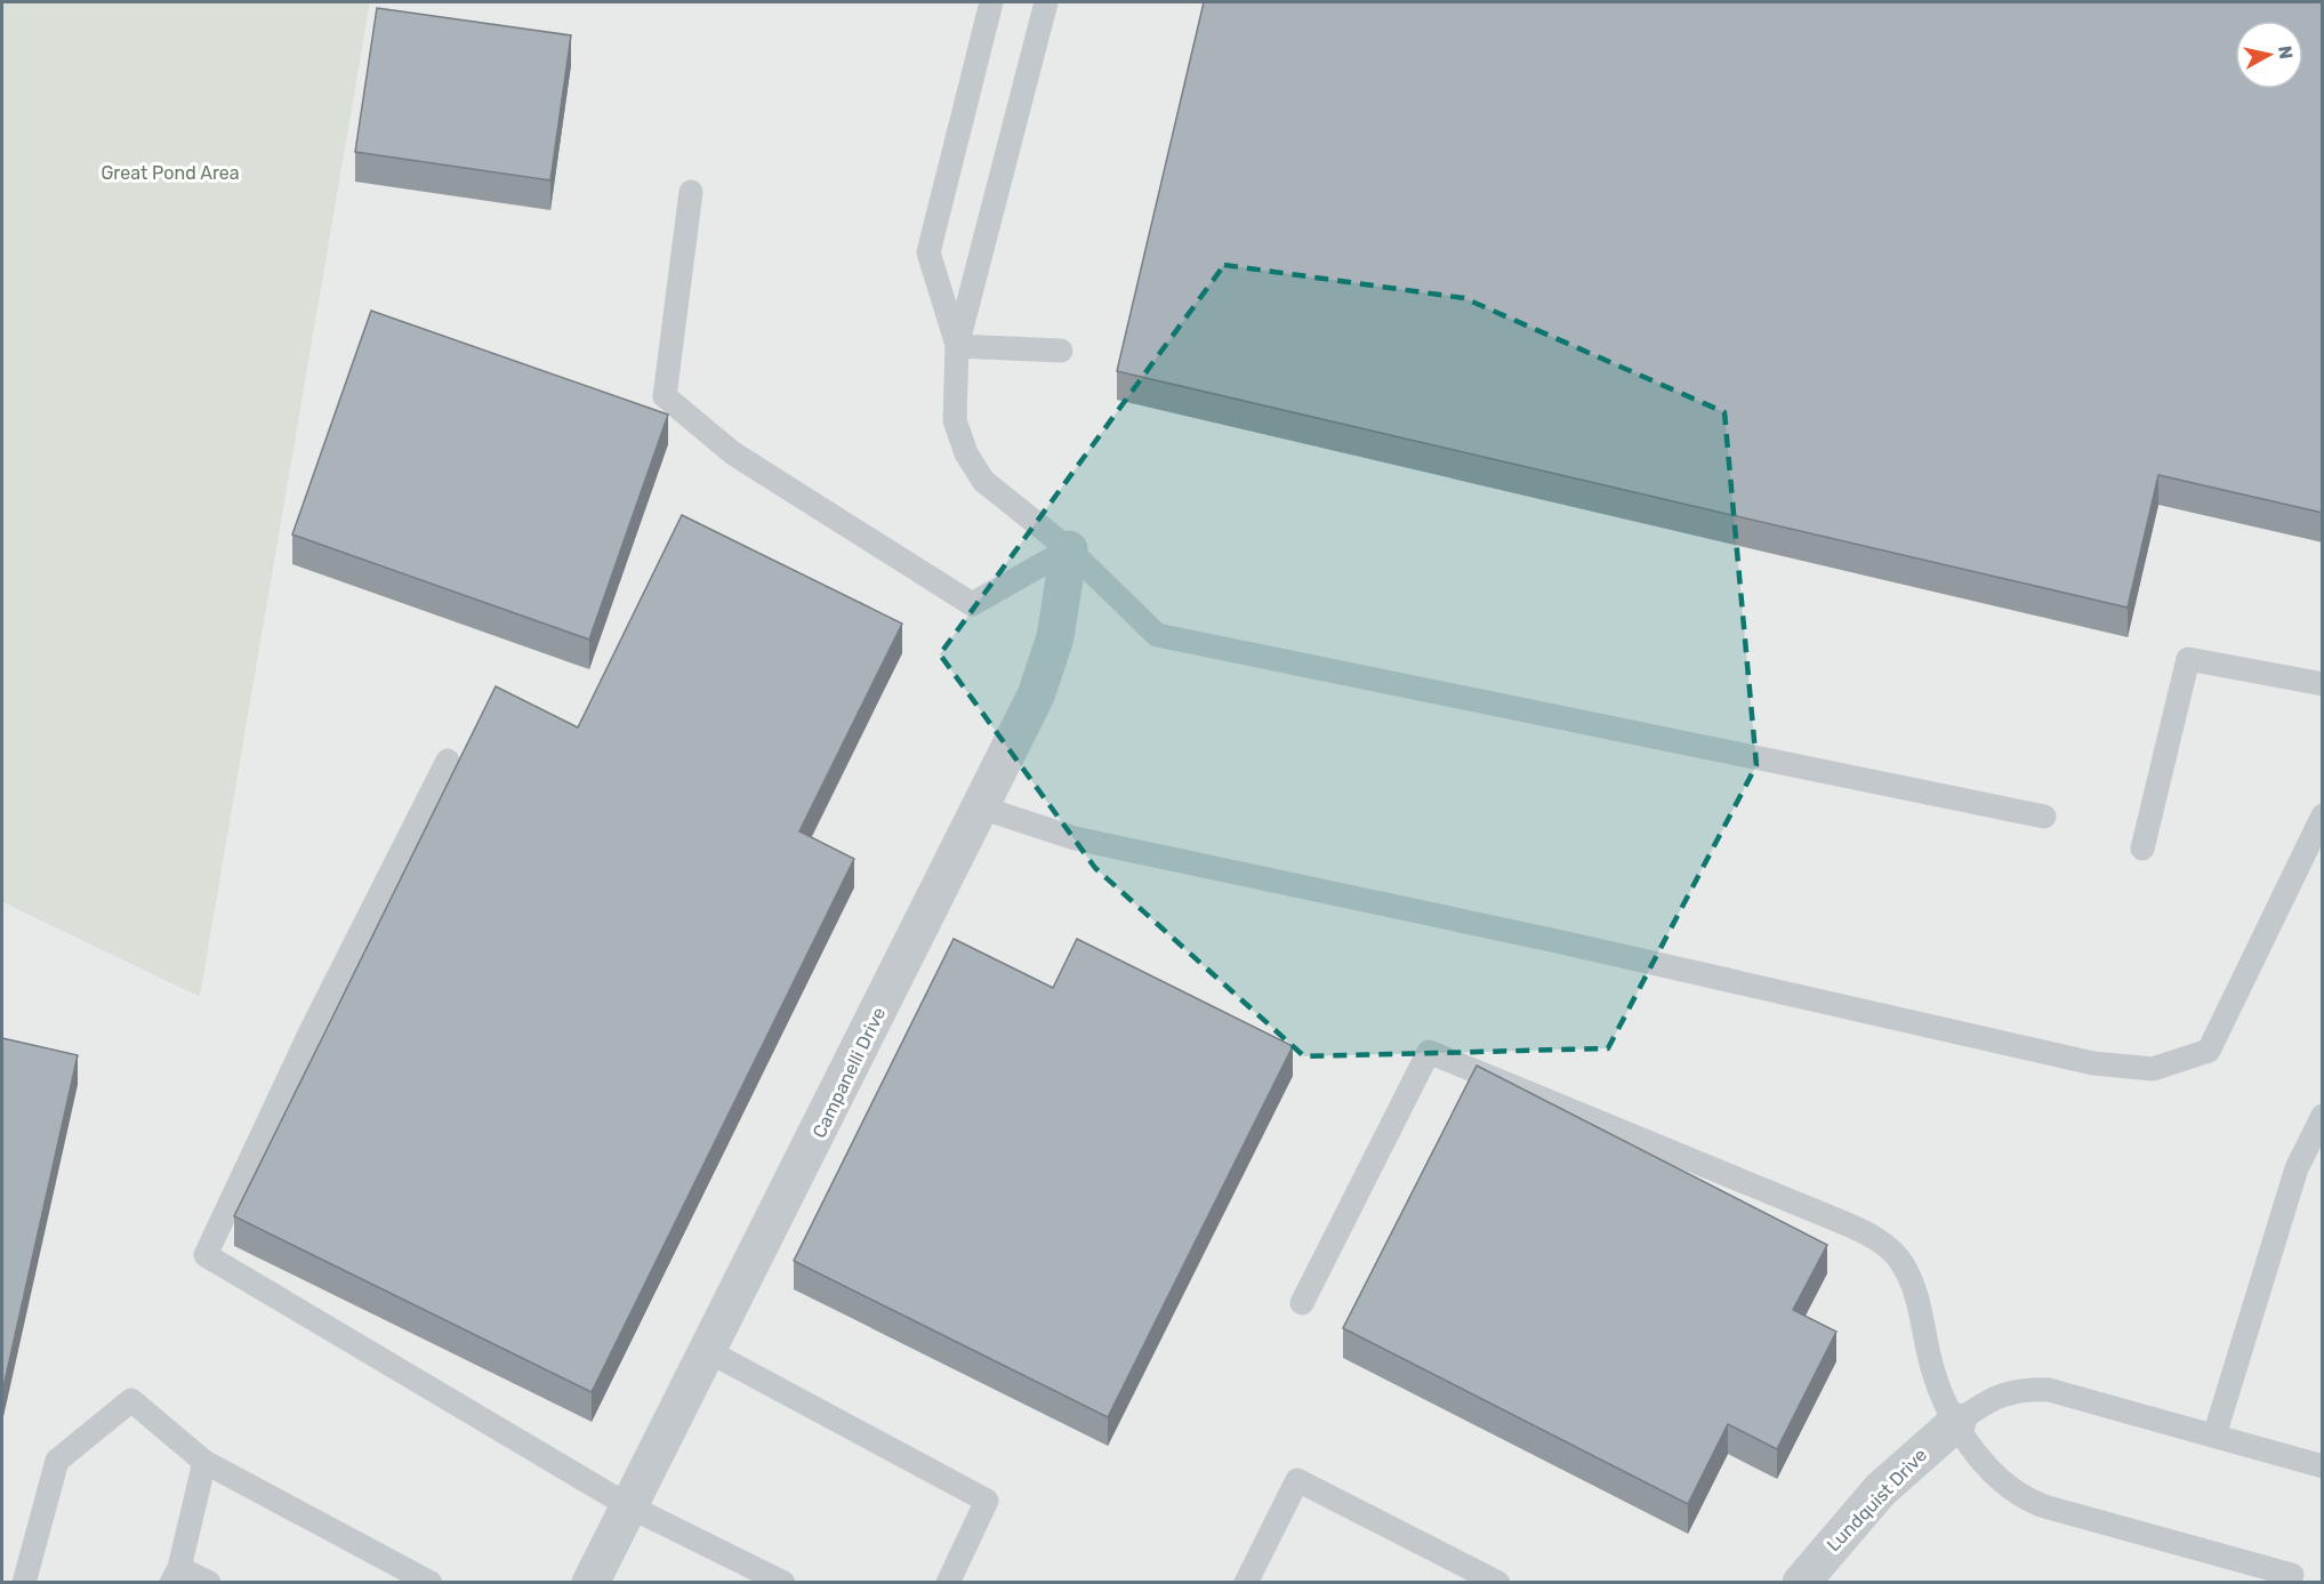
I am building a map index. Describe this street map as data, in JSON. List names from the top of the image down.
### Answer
{
  "streets": {
    "street": ["Campanelli Drive", "Lundquist Drive"]
  },
  "parks": ["Great Pond Area"],
  "north": "right"
}
